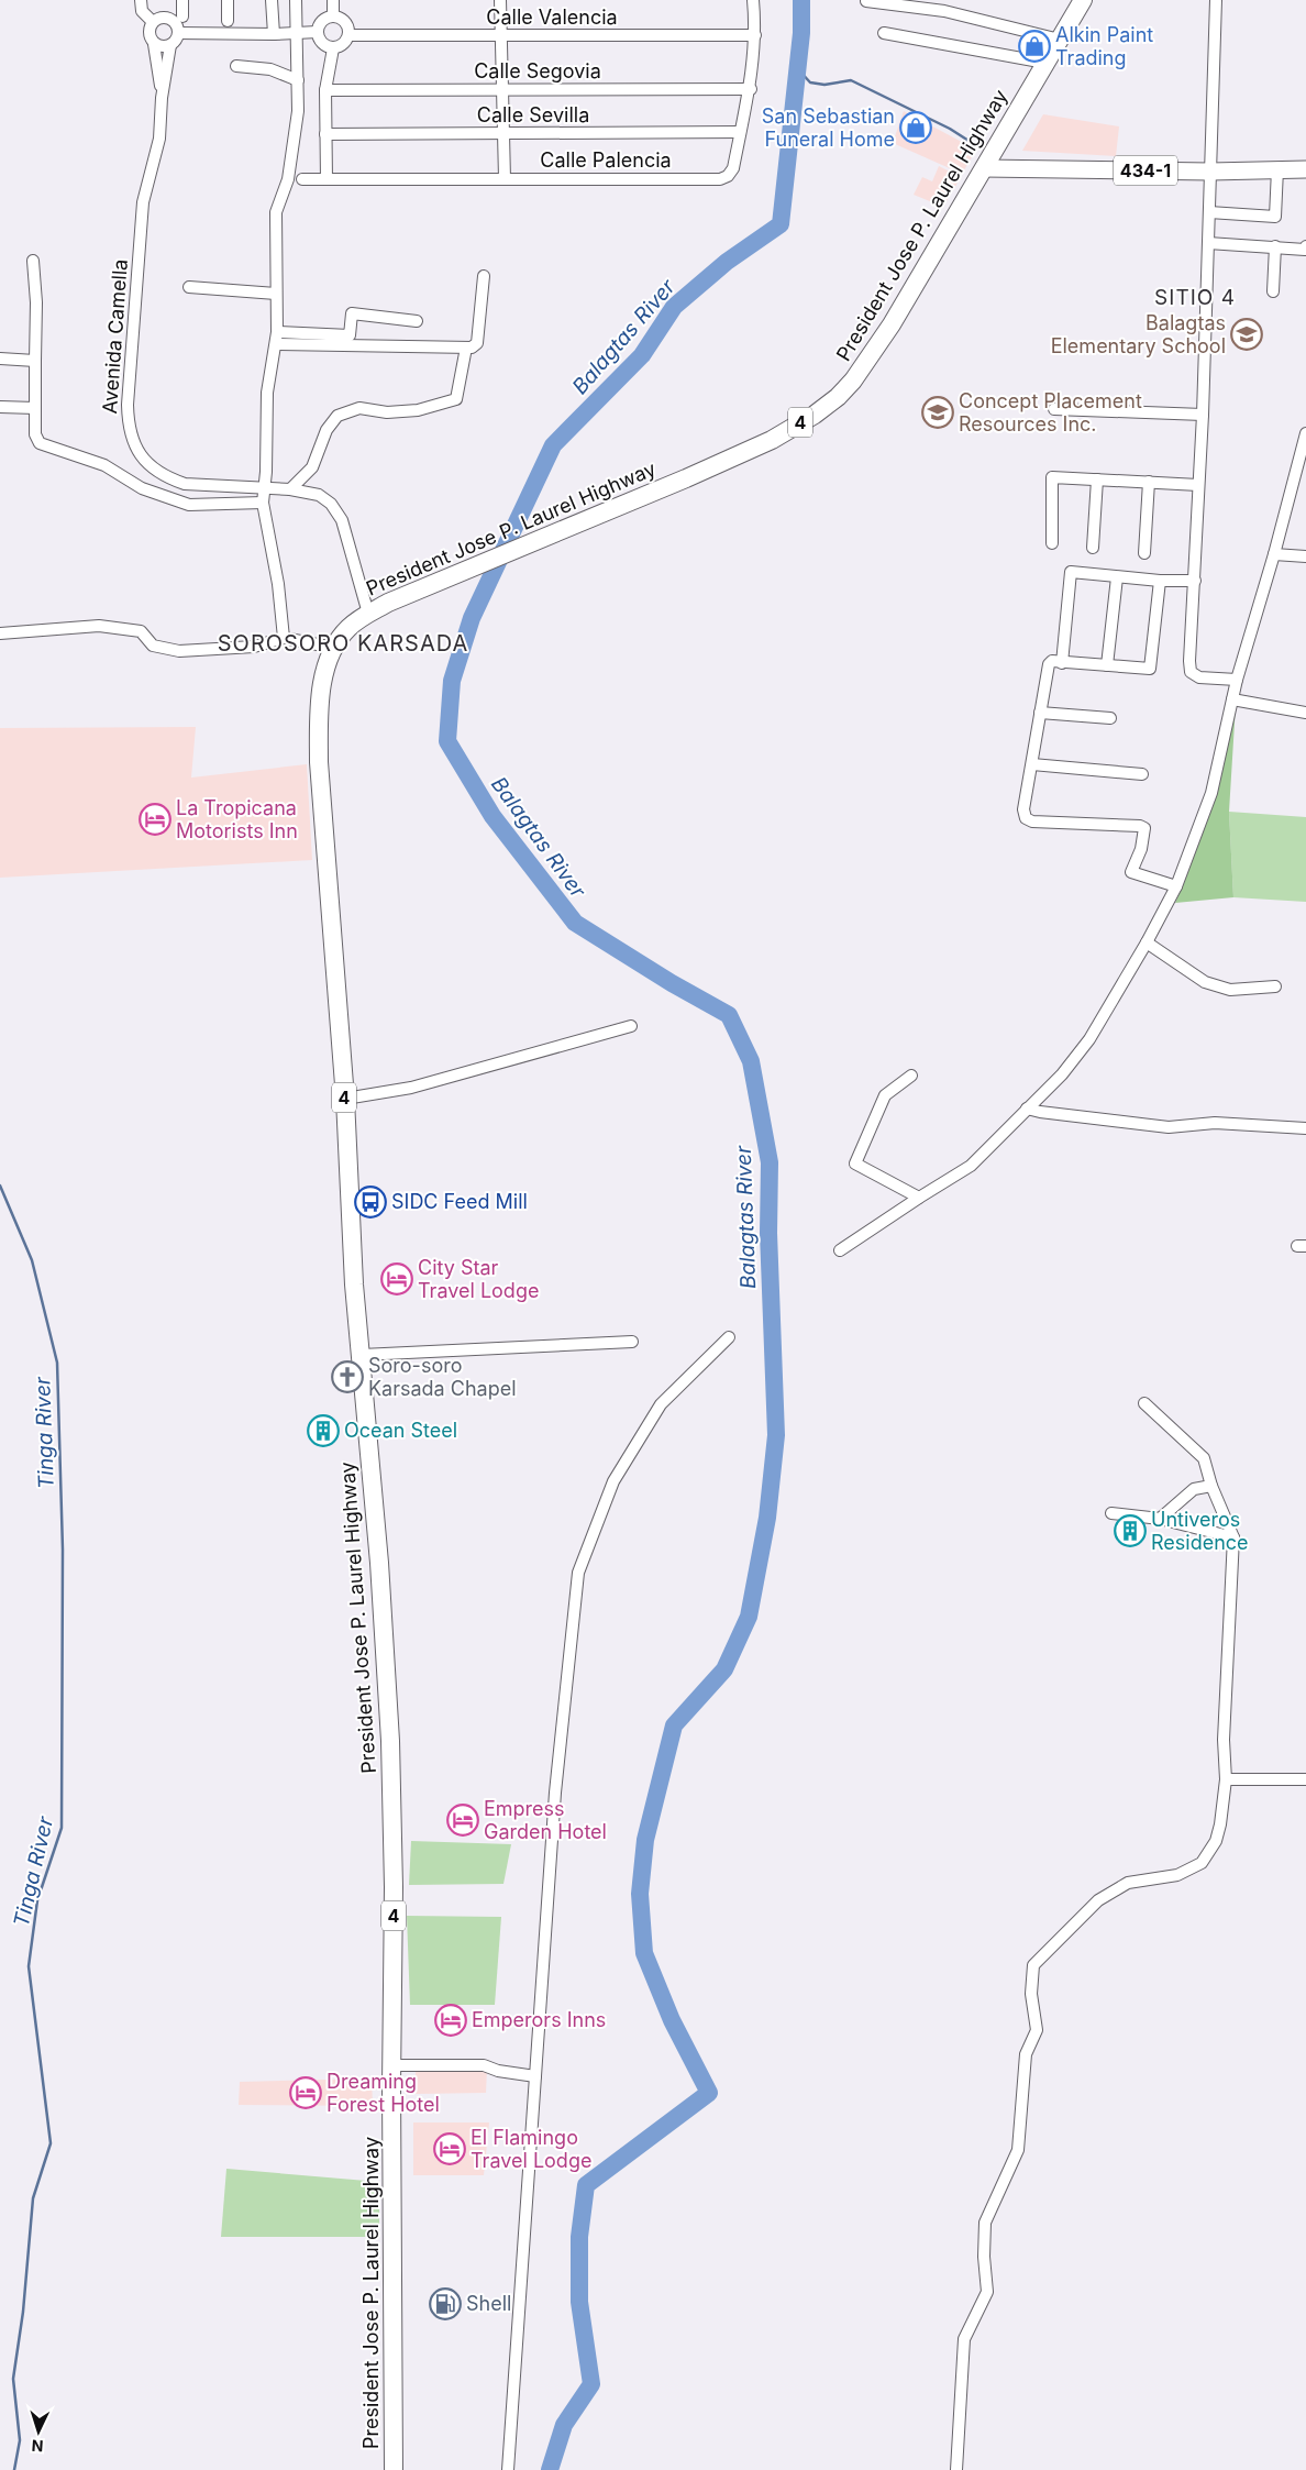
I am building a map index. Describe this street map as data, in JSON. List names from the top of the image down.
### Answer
{
  "streets": {
    "highway": ["President Jose P. Laurel Highway", "4"],
    "main road": ["434-1"],
    "street": [
      "Calle Valencia",
      "Calle Segovia",
      "Calle Sevilla",
      "Calle Palencia",
      "Avenida Camella"
    ]
  },
  "crossings": [
    ["Calle Valencia", "Calle Palencia"],
    ["Calle Segovia", "Calle Palencia"],
    ["Calle Sevilla", "Calle Palencia"],
    ["434-1", "President Jose P. Laurel Highway"],
    ["President Jose P. Laurel Highway", "Avenida Camella"]
  ],
  "districts": ["SITIO 4", "SOROSORO KARSADA"],
  "water": ["Balagtas River", "Tinga River"],
  "places": {
    "shop": ["Alkin Paint Trading", "San Sebastian Funeral Home"],
    "school or university": ["Balagtas Elementary School", "Concept Placement Resources Inc."],
    "hotel": [
      "La Tropicana Motorists Inn",
      "City Star Travel Lodge",
      "Empress Garden Hotel",
      "Emperors Inns",
      "Dreaming Forest Hotel",
      "El Flamingo Travel Lodge"
    ],
    "bus stop": ["SIDC Feed Mill"],
    "church": ["Soro-soro Karsada Chapel"],
    "building": ["Ocean Steel", "Untiveros Residence"],
    "fuel station": ["Shell"]
  },
  "north": "bottom"
}
